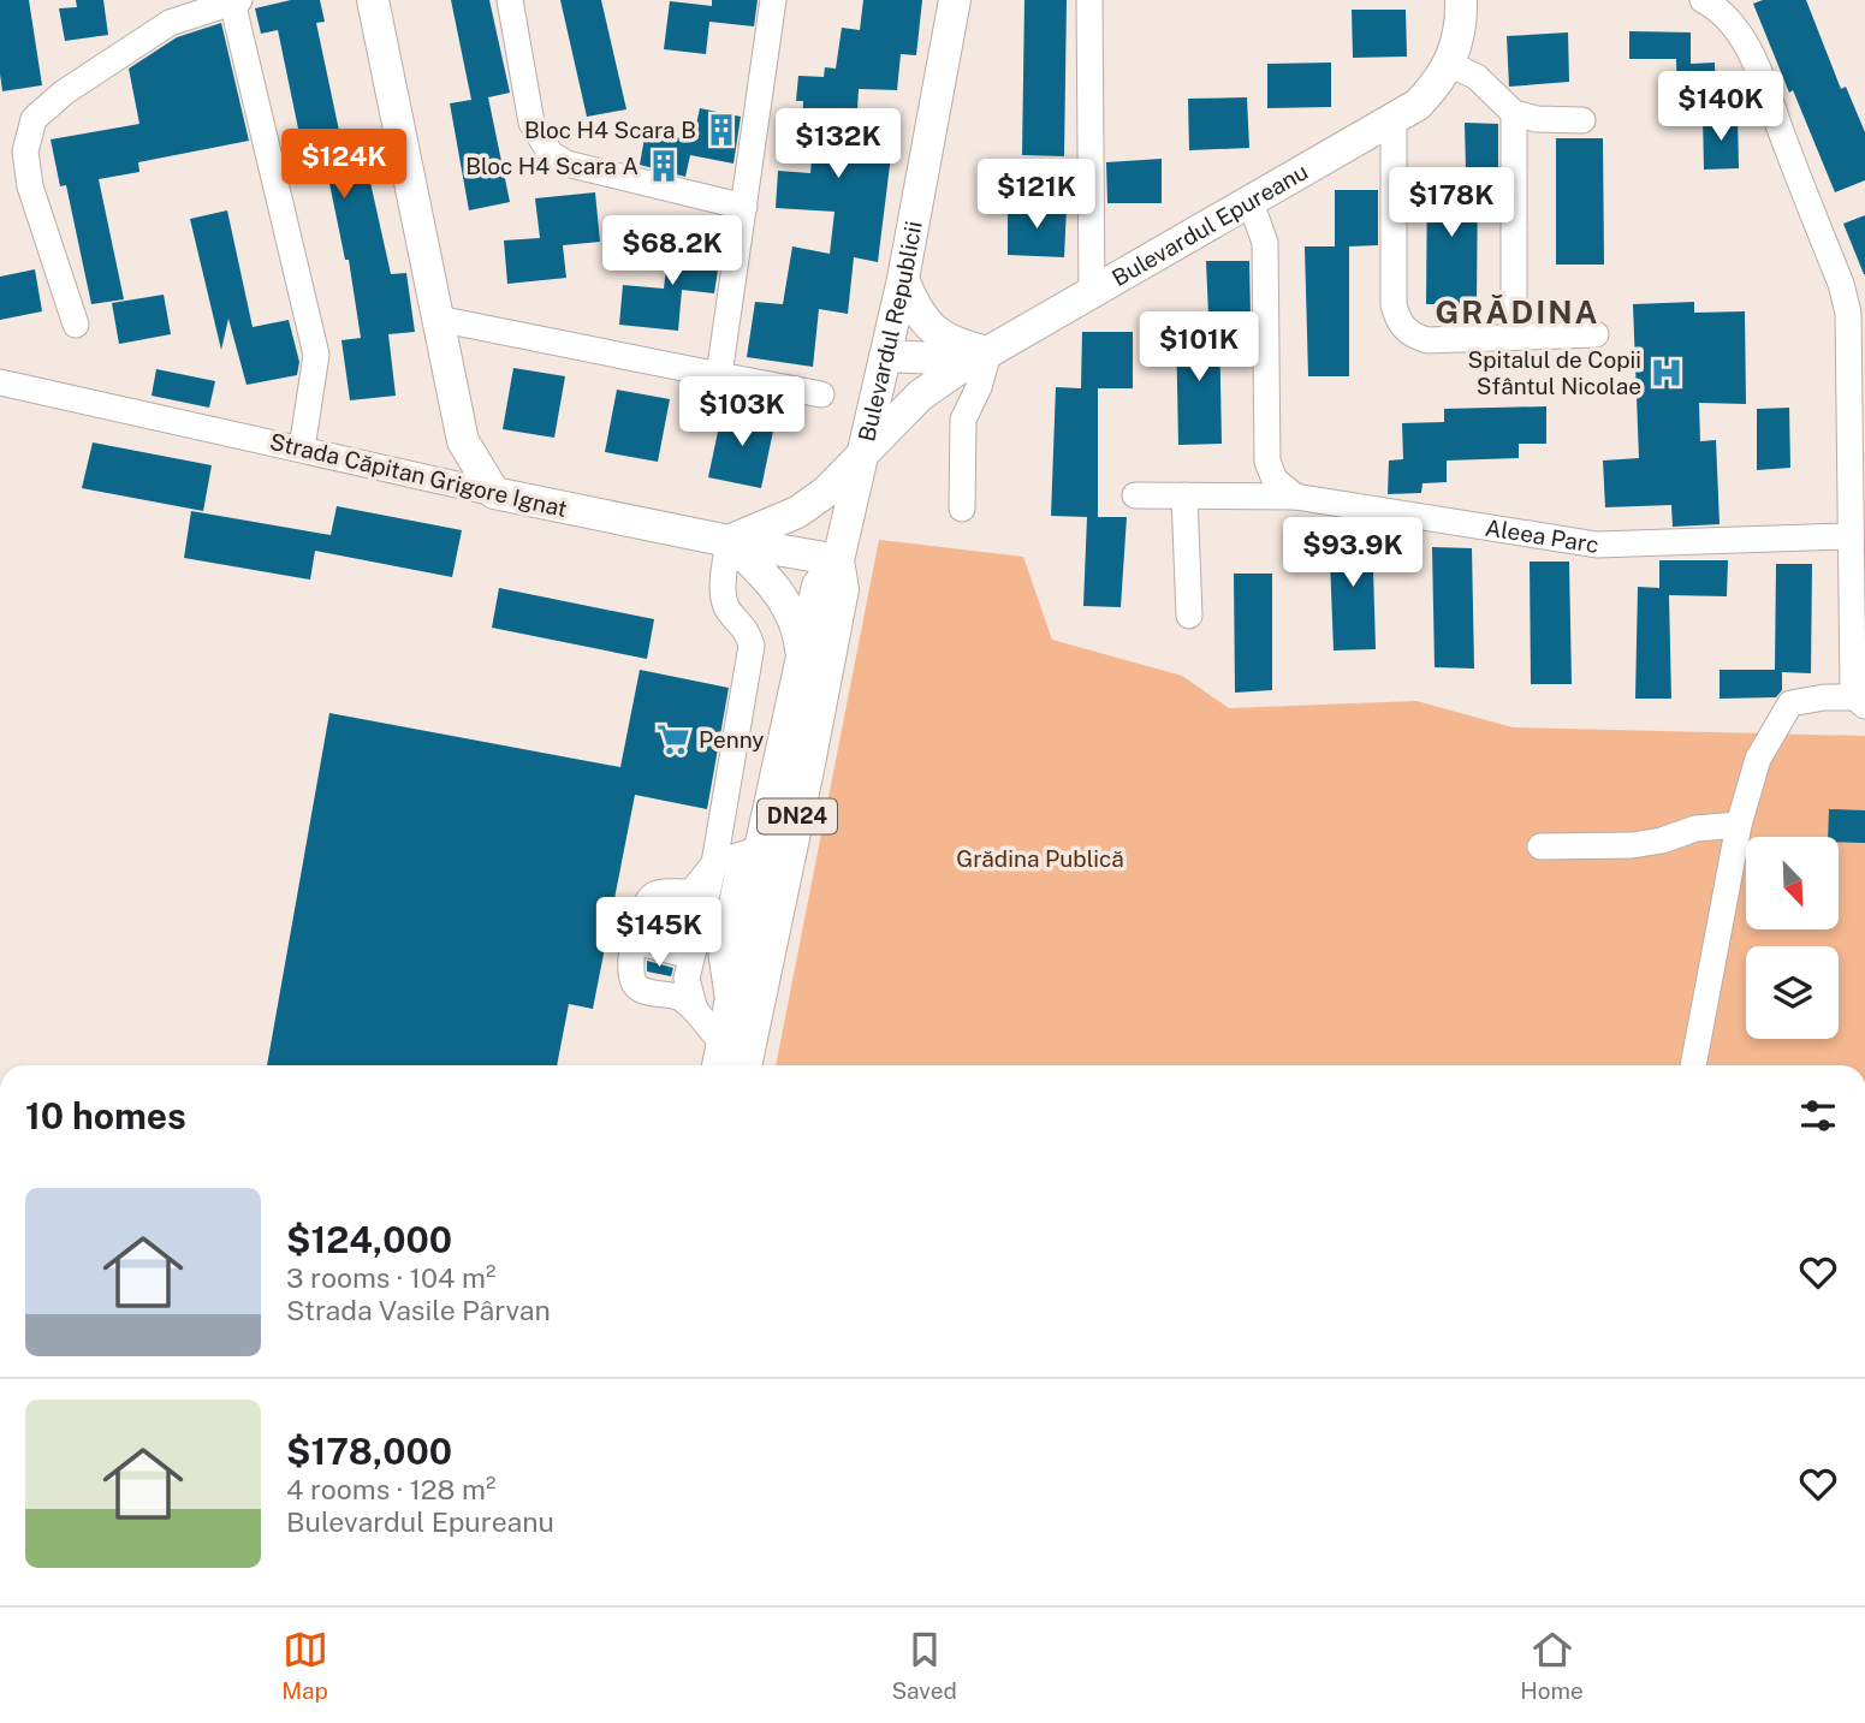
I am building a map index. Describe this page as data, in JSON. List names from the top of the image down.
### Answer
{
  "streets": {
    "main road": [
      "Bulevardul Epureanu",
      "Bulevardul Republicii",
      "Strada Căpitan Grigore Ignat",
      "DN24"
    ],
    "street": ["Aleea Parc"]
  },
  "crossings": [
    ["Bulevardul Epureanu", "Bulevardul Republicii"],
    ["Bulevardul Republicii", "Strada Căpitan Grigore Ignat"]
  ],
  "districts": ["GRĂDINA"],
  "parks": ["Grădina Publică"],
  "places": {
    "building": ["Bloc H4 Scara B", "Bloc H4 Scara A"],
    "hospital": ["Spitalul de Copii Sfântul Nicolae"],
    "supermarket": ["Penny"]
  },
  "north": "bottom right",
  "page": {
    "price": [
      "$140K",
      "$132K",
      "$124K",
      "$121K",
      "$178K",
      "$68.2K",
      "$101K",
      "$103K",
      "$93.9K",
      "$145K"
    ],
    "heading": "10 homes",
    "list": [
      {
        "name": "$124,000",
        "note": "3 rooms · 104 m² · Strada Vasile Pârvan"
      },
      {
        "name": "$178,000",
        "note": "4 rooms · 128 m² · Bulevardul Epureanu"
      }
    ],
    "tabs": ["Map", "Saved", "Home"]
  }
}
